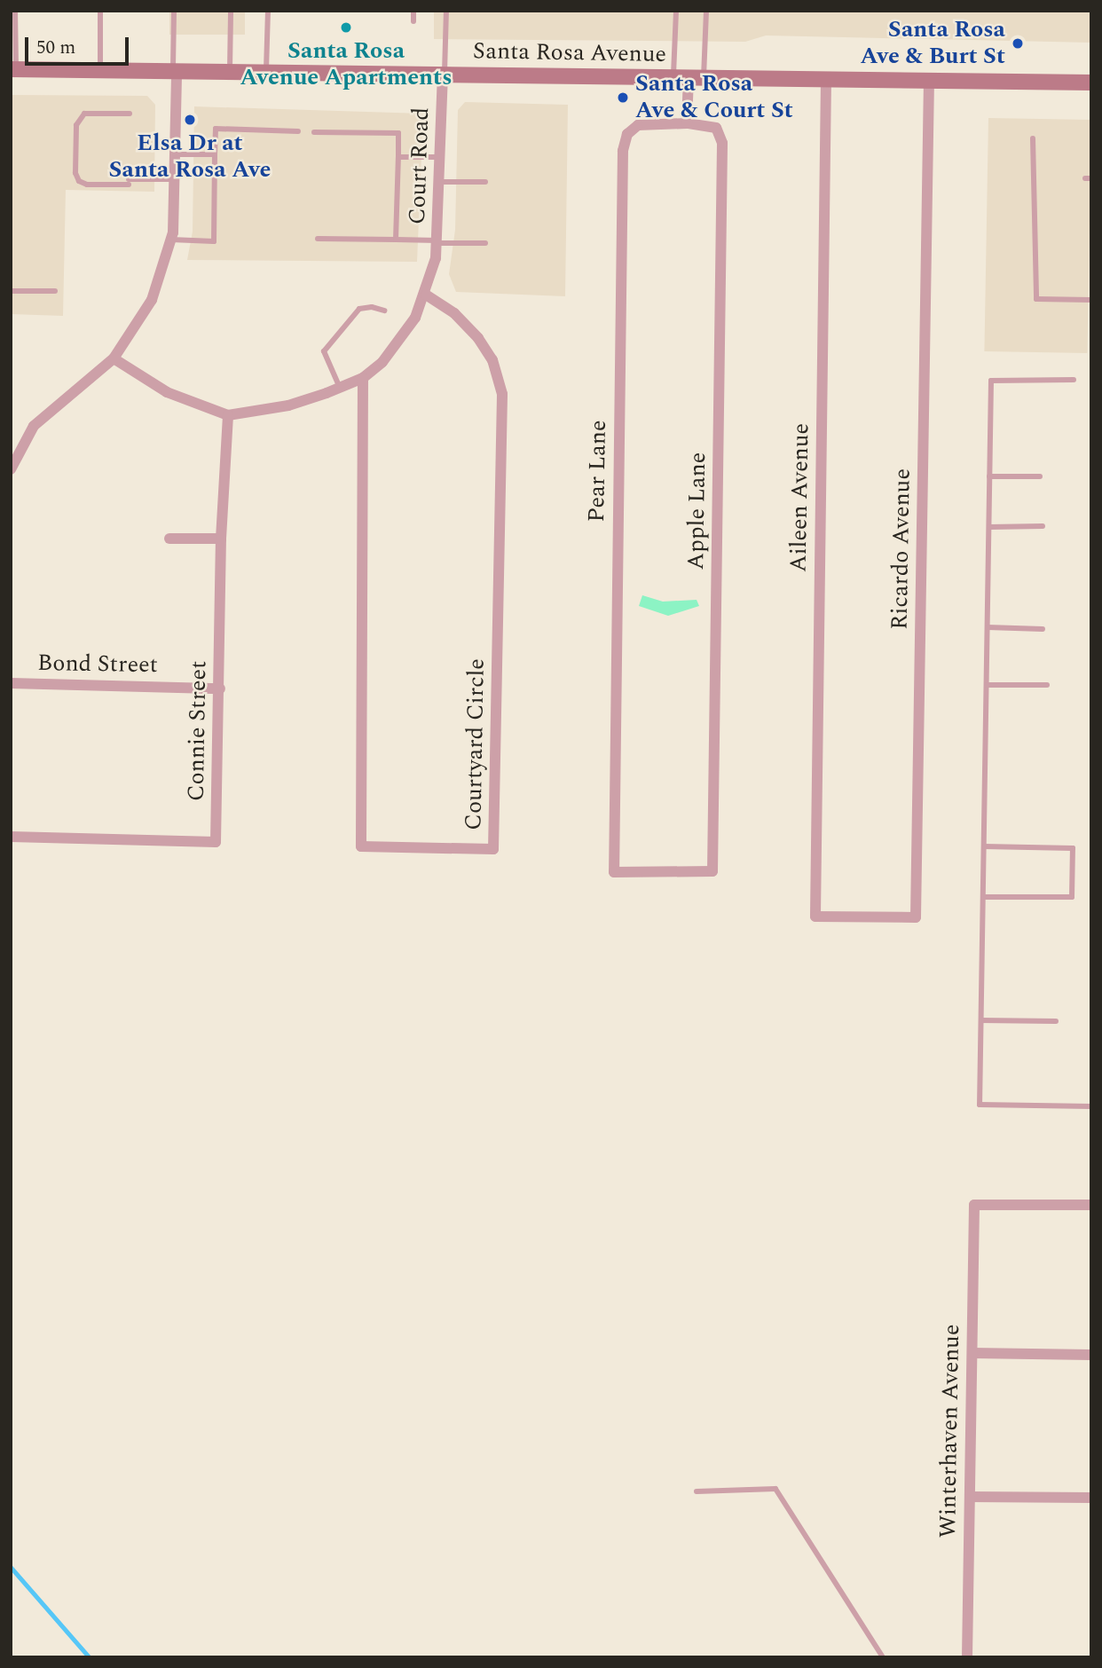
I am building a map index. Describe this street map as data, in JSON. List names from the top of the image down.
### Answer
{
  "streets": {
    "main road": ["Santa Rosa Avenue"],
    "street": [
      "Court Road",
      "Pear Lane",
      "Aileen Avenue",
      "Apple Lane",
      "Ricardo Avenue",
      "Bond Street",
      "Connie Street",
      "Courtyard Circle",
      "Winterhaven Avenue"
    ]
  },
  "crossings": [
    ["Santa Rosa Avenue", "Court Road"],
    ["Santa Rosa Avenue", "Aileen Avenue"],
    ["Santa Rosa Avenue", "Ricardo Avenue"],
    ["Court Road", "Courtyard Circle"],
    ["Pear Lane", "Apple Lane"],
    ["Aileen Avenue", "Ricardo Avenue"],
    ["Bond Street", "Connie Street"]
  ],
  "places": [
    "Santa Rosa Avenue Apartments",
    "Santa Rosa Ave & Burt St",
    "Santa Rosa Ave & Court St",
    "Elsa Dr at Santa Rosa Ave"
  ],
  "scale_bar": "50 m"
}
